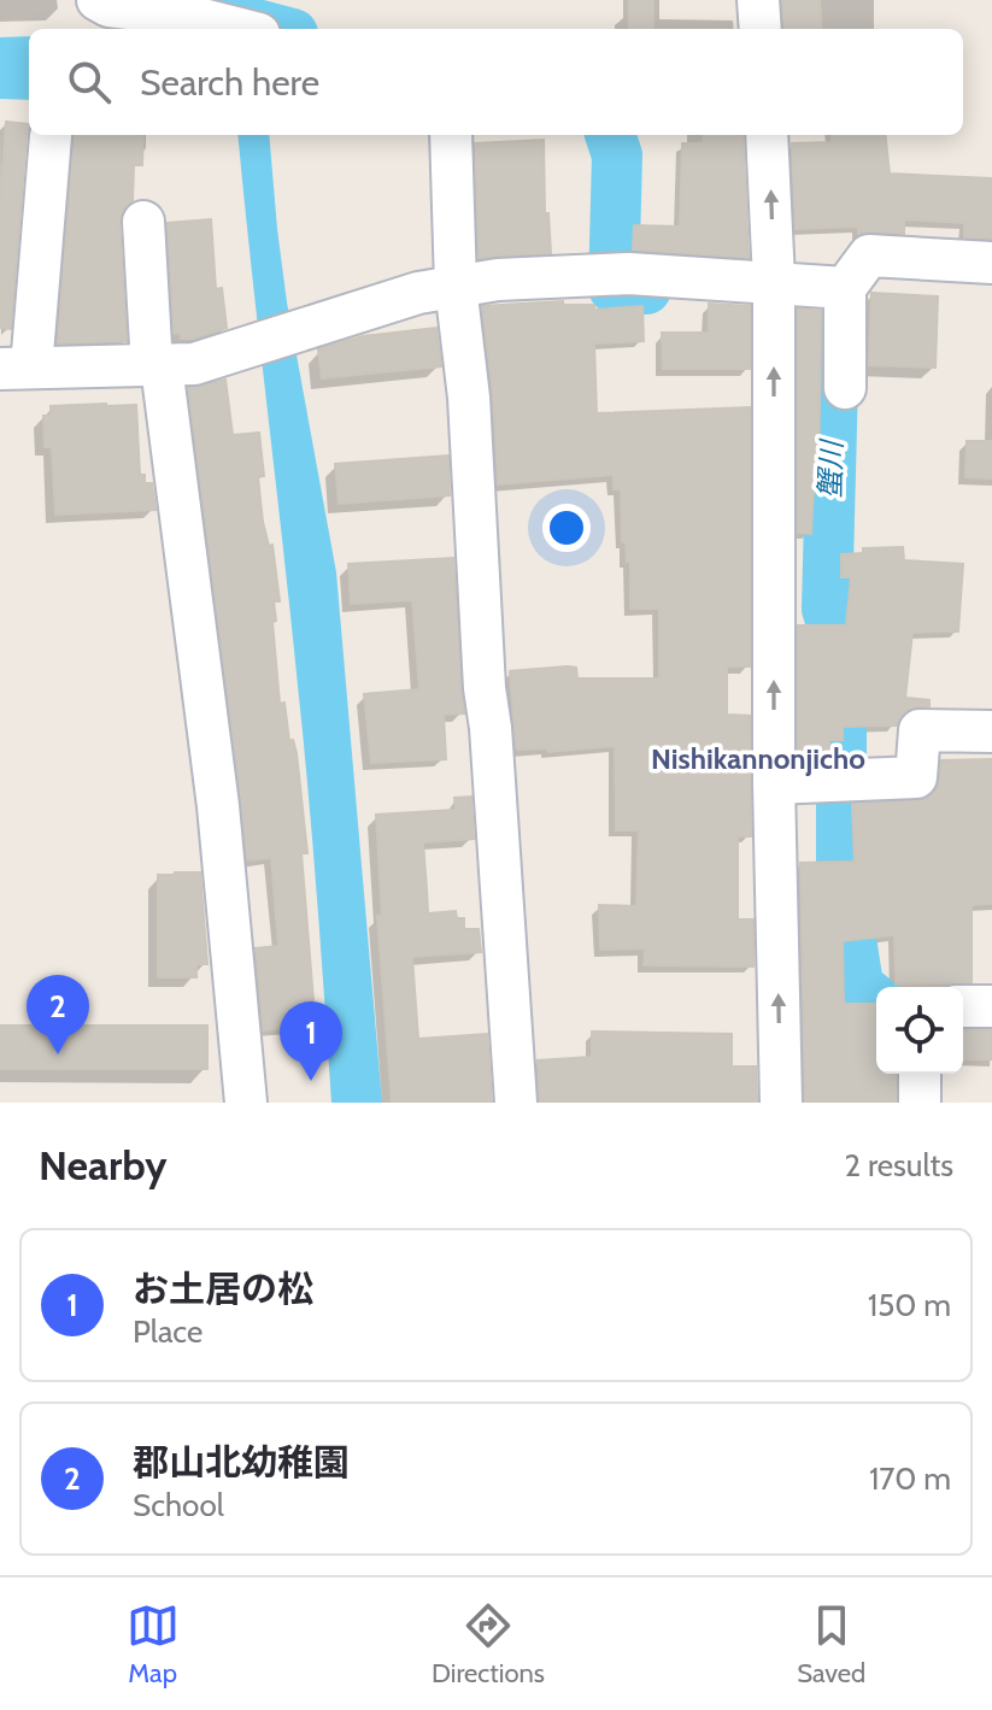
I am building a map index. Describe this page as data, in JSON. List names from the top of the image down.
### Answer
{
  "districts": ["Nishikannonjicho"],
  "water": ["蟹川"],
  "page": {
    "search": "Search here",
    "pins": ["2", "1"],
    "heading": ["Nearby", "2 results"],
    "list": [
      {
        "mark": "1",
        "name": "お土居の松",
        "note": "Place",
        "value": "150 m"
      },
      {
        "mark": "2",
        "name": "郡山北幼稚園",
        "note": "School",
        "value": "170 m"
      }
    ],
    "nav": ["Map", "Directions", "Saved"]
  }
}
